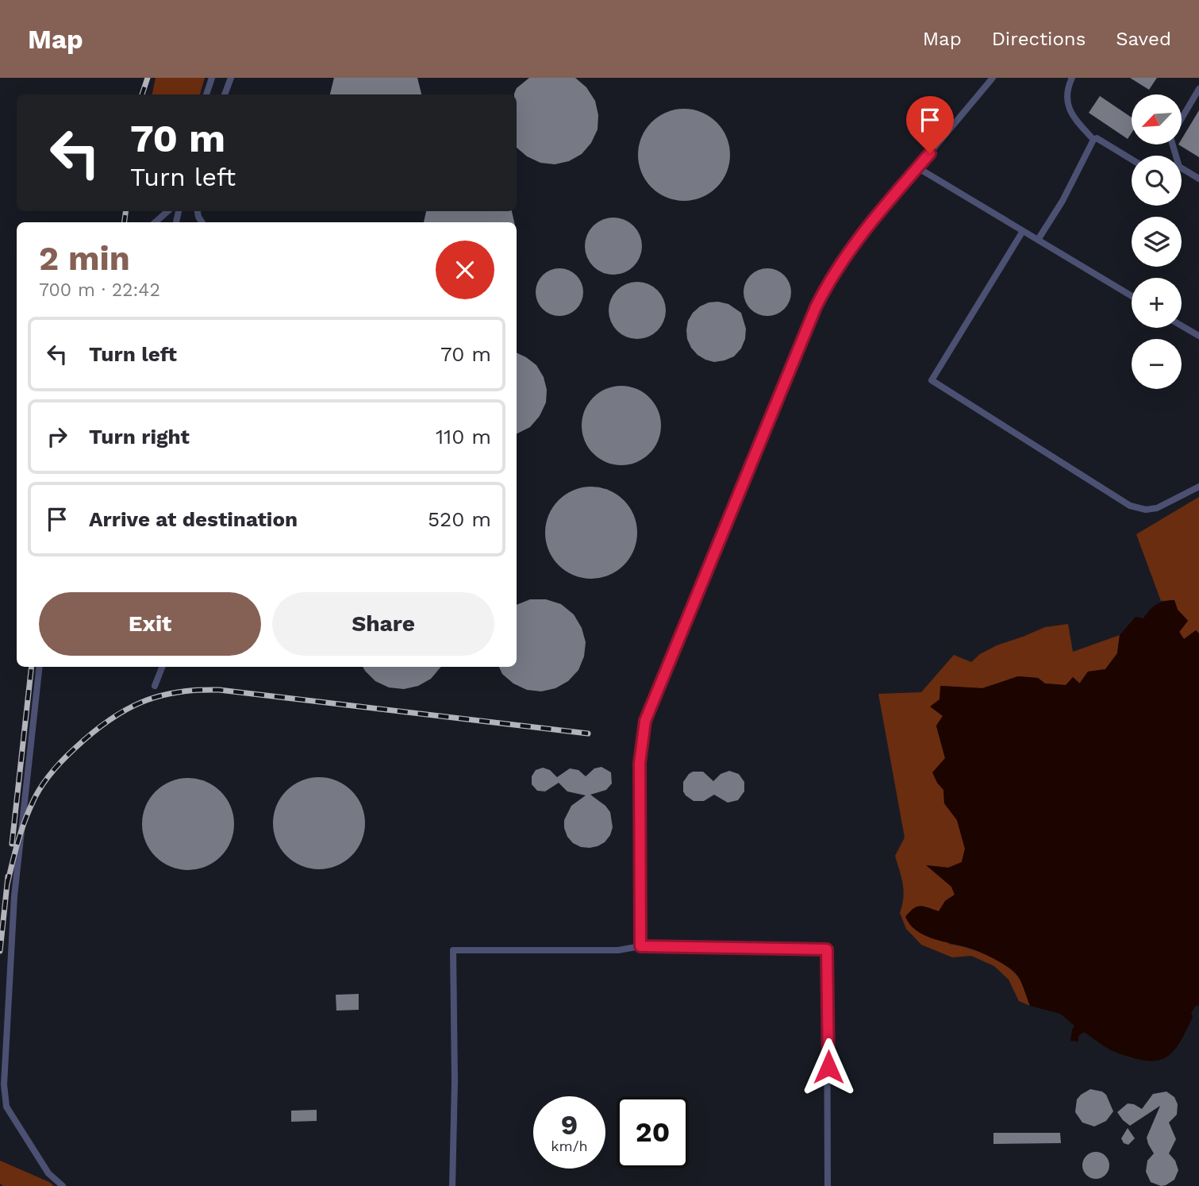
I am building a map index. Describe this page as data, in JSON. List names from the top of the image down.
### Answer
{
  "north": "bottom left",
  "page": {
    "header": "Map",
    "nav": ["Map", "Directions", "Saved"],
    "map_buttons": ["+", "−"],
    "turn": ["70 m", "Turn left"],
    "heading": ["2 min", "700 m · 22:42"],
    "list": [
      {
        "name": "Turn left",
        "value": "70 m"
      },
      {
        "name": "Turn right",
        "value": "110 m"
      },
      {
        "name": "Arrive at destination",
        "value": "520 m"
      }
    ],
    "buttons": ["Exit", "Share"],
    "speed": "9 km/h",
    "limit": "20"
  }
}
